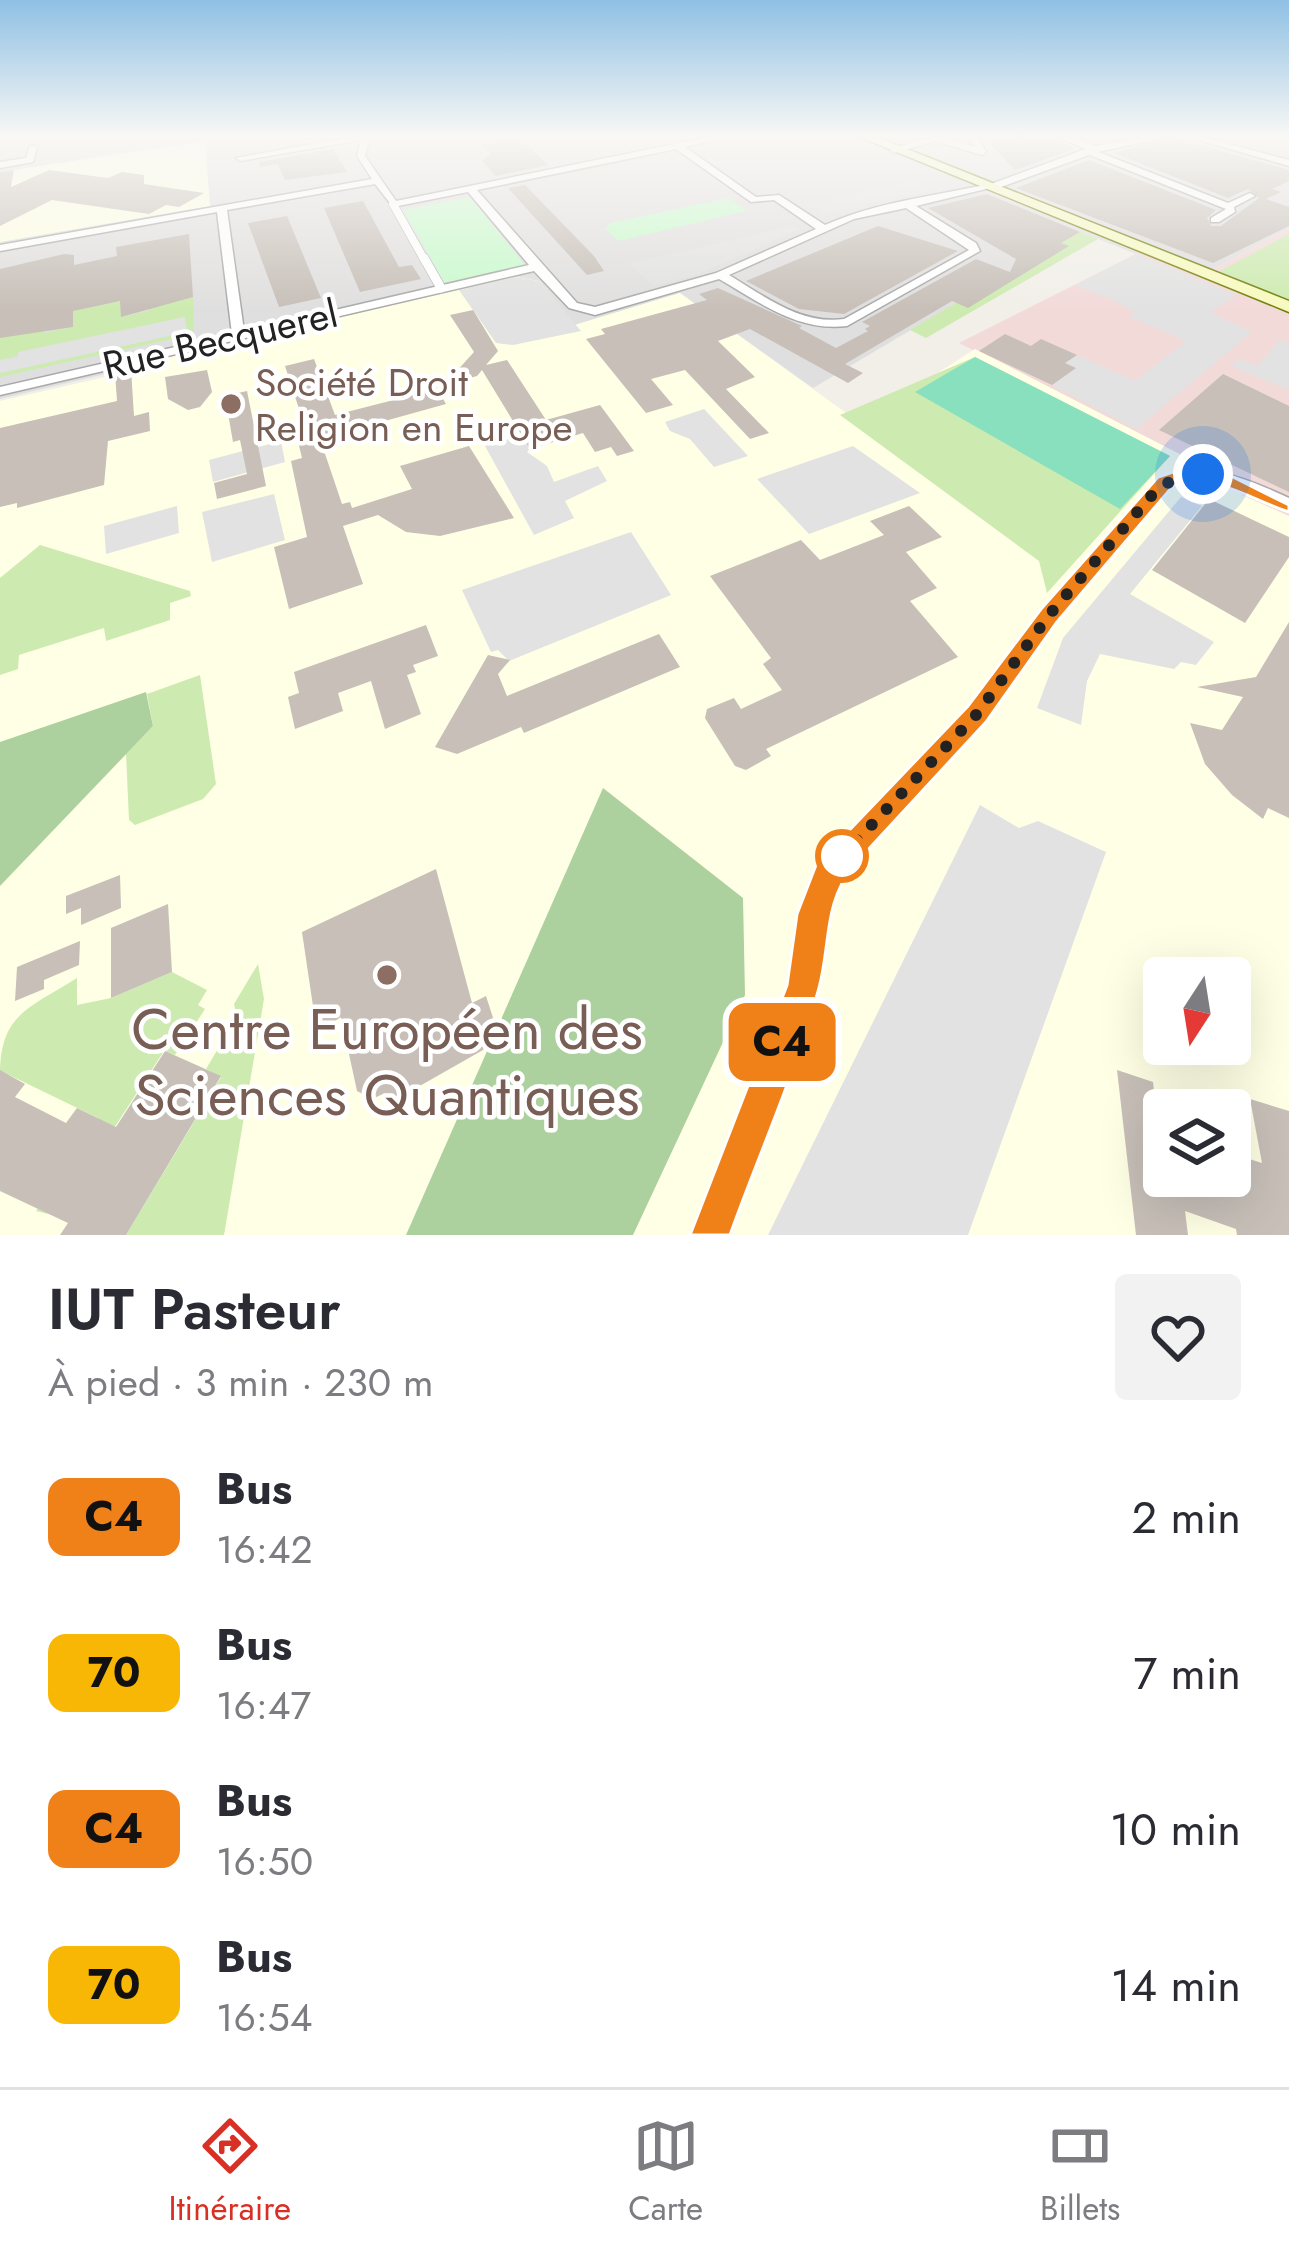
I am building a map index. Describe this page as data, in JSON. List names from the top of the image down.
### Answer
{
  "streets": {
    "street": ["Rue Becquerel"]
  },
  "places": ["Société Droit Religion en Europe", "Centre Européen des Sciences Quantiques"],
  "lines": ["bus line C4"],
  "north": "bottom",
  "page": {
    "on_map": "C4",
    "heading": ["IUT Pasteur", "À pied · 3 min · 230 m"],
    "list": [
      {
        "mark": "C4",
        "name": "Bus",
        "note": "16:42",
        "value": "2 min"
      },
      {
        "mark": "70",
        "name": "Bus",
        "note": "16:47",
        "value": "7 min"
      },
      {
        "mark": "C4",
        "name": "Bus",
        "note": "16:50",
        "value": "10 min"
      },
      {
        "mark": "70",
        "name": "Bus",
        "note": "16:54",
        "value": "14 min"
      }
    ],
    "tabs": ["Itinéraire", "Carte", "Billets"]
  }
}
